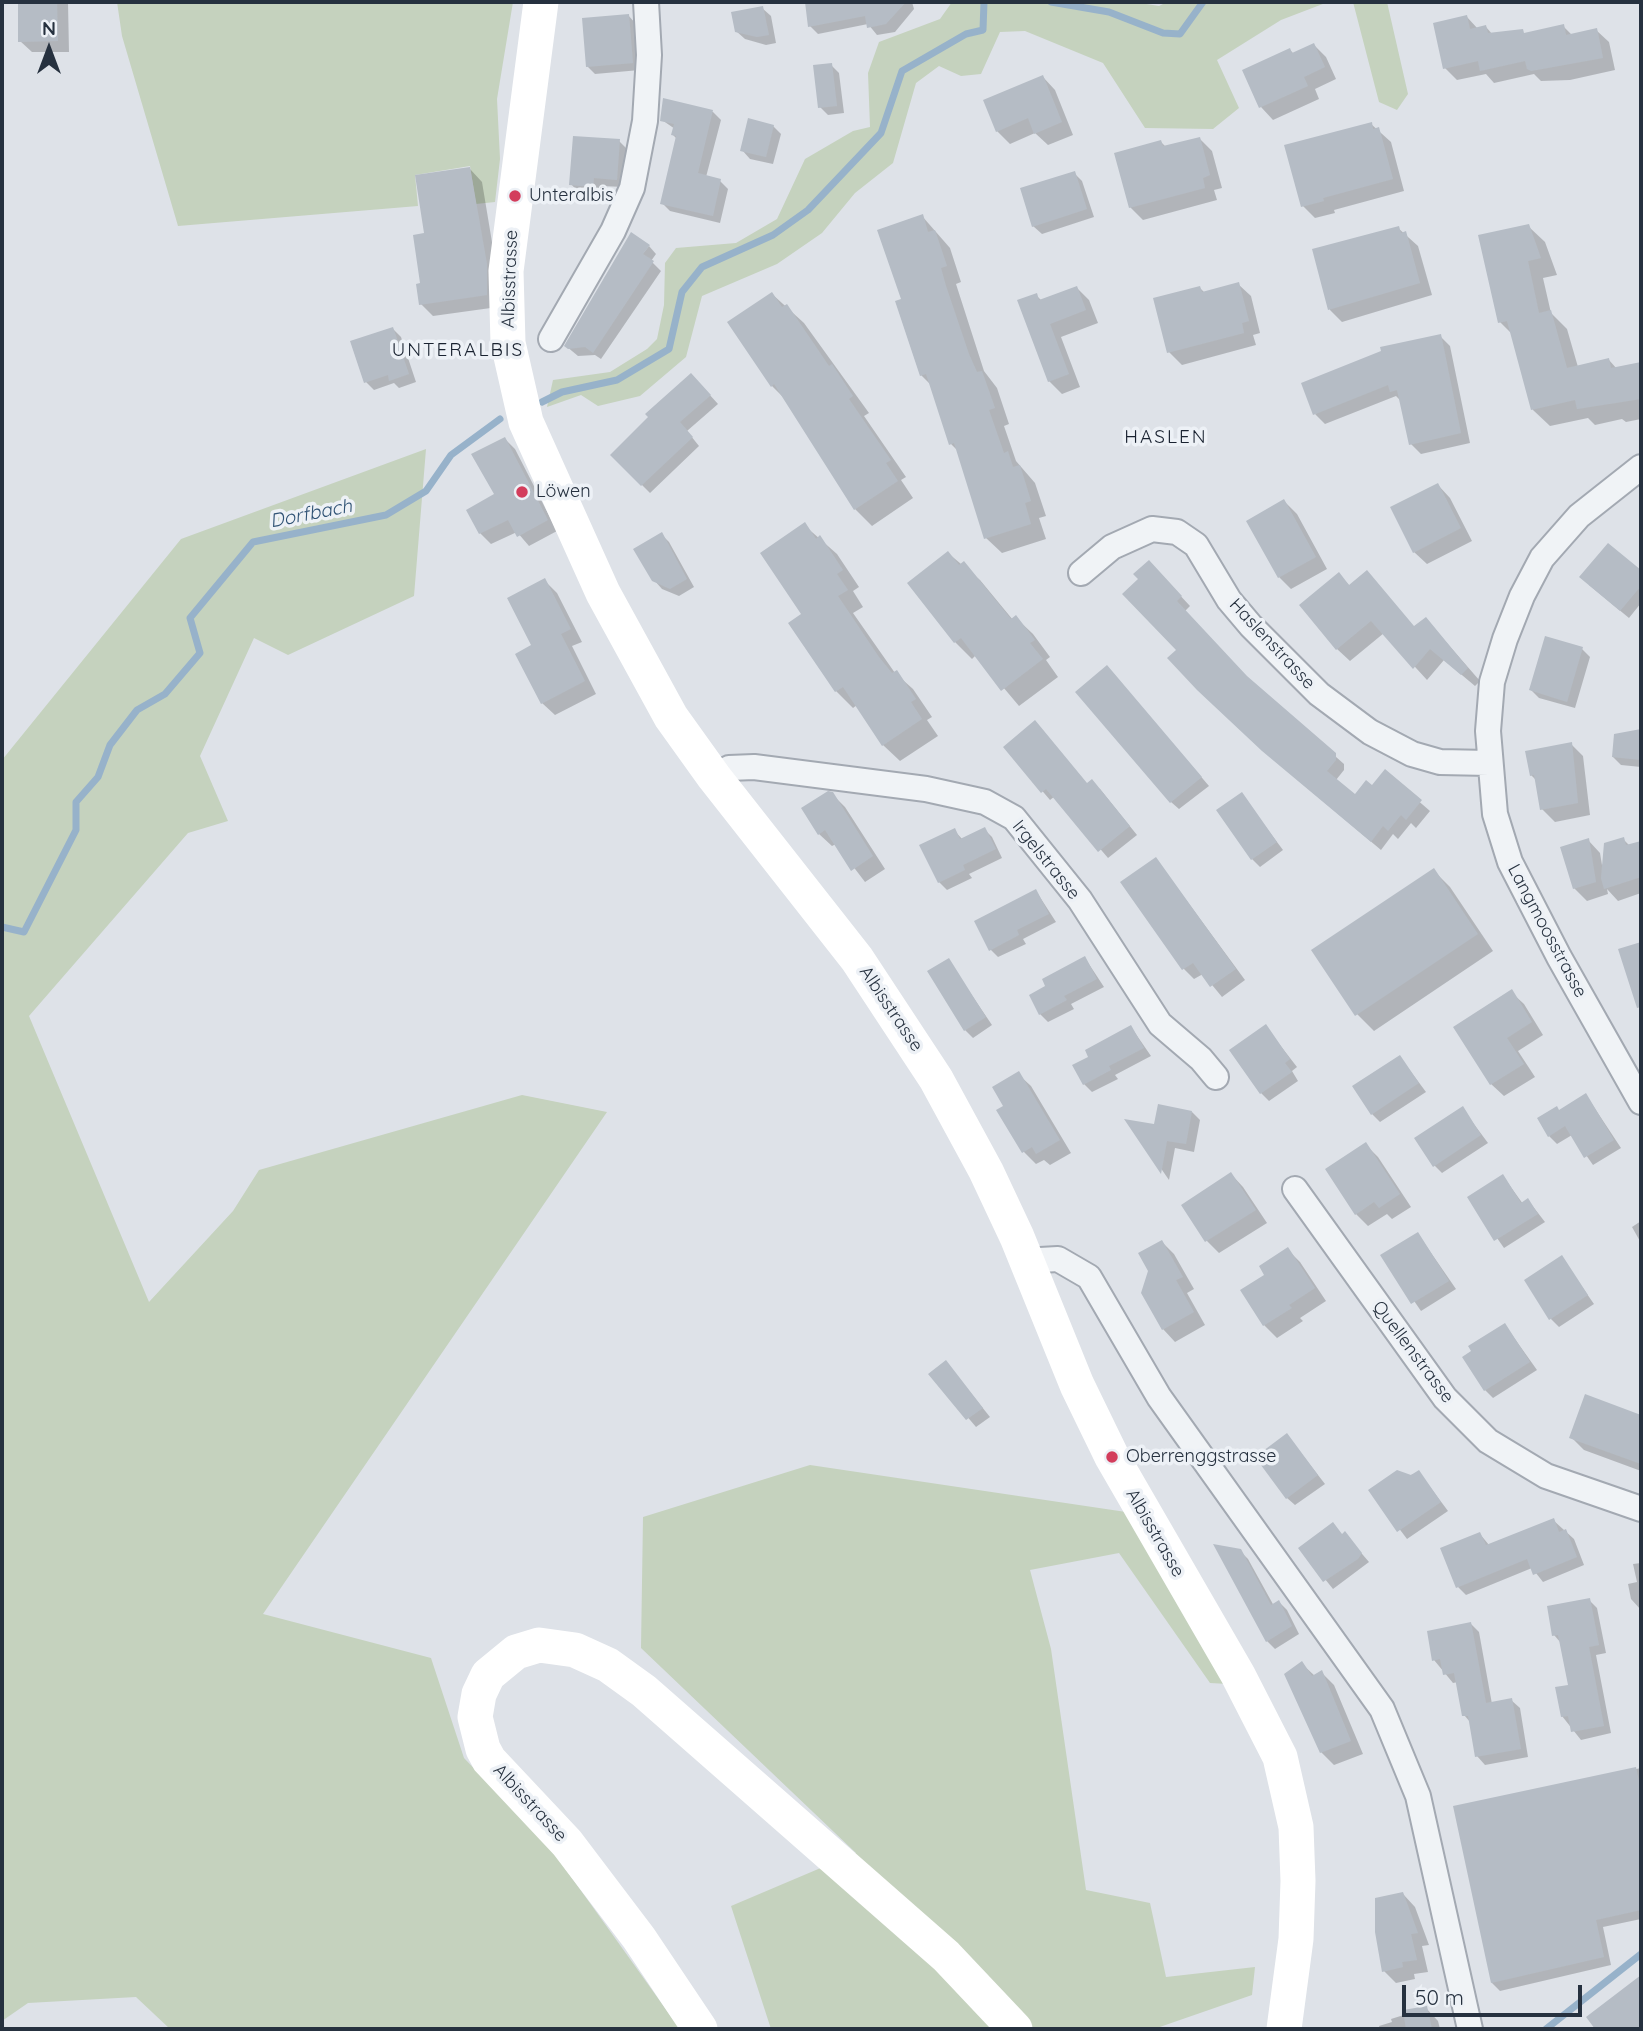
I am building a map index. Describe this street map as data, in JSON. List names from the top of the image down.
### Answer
{
  "streets": {
    "main road": ["Albisstrasse"],
    "street": [
      "Haslenstrasse",
      "Irgelstrasse",
      "Langmoosstrasse",
      "Quellenstrasse"
    ]
  },
  "crossings": [
    ["Albisstrasse", "Irgelstrasse"],
    ["Haslenstrasse", "Langmoosstrasse"]
  ],
  "districts": ["UNTERALBIS", "HASLEN"],
  "water": ["Dorfbach"],
  "places": ["Unteralbis", "Löwen", "Oberrenggstrasse"],
  "scale_bar": "50 m",
  "north": "top"
}
